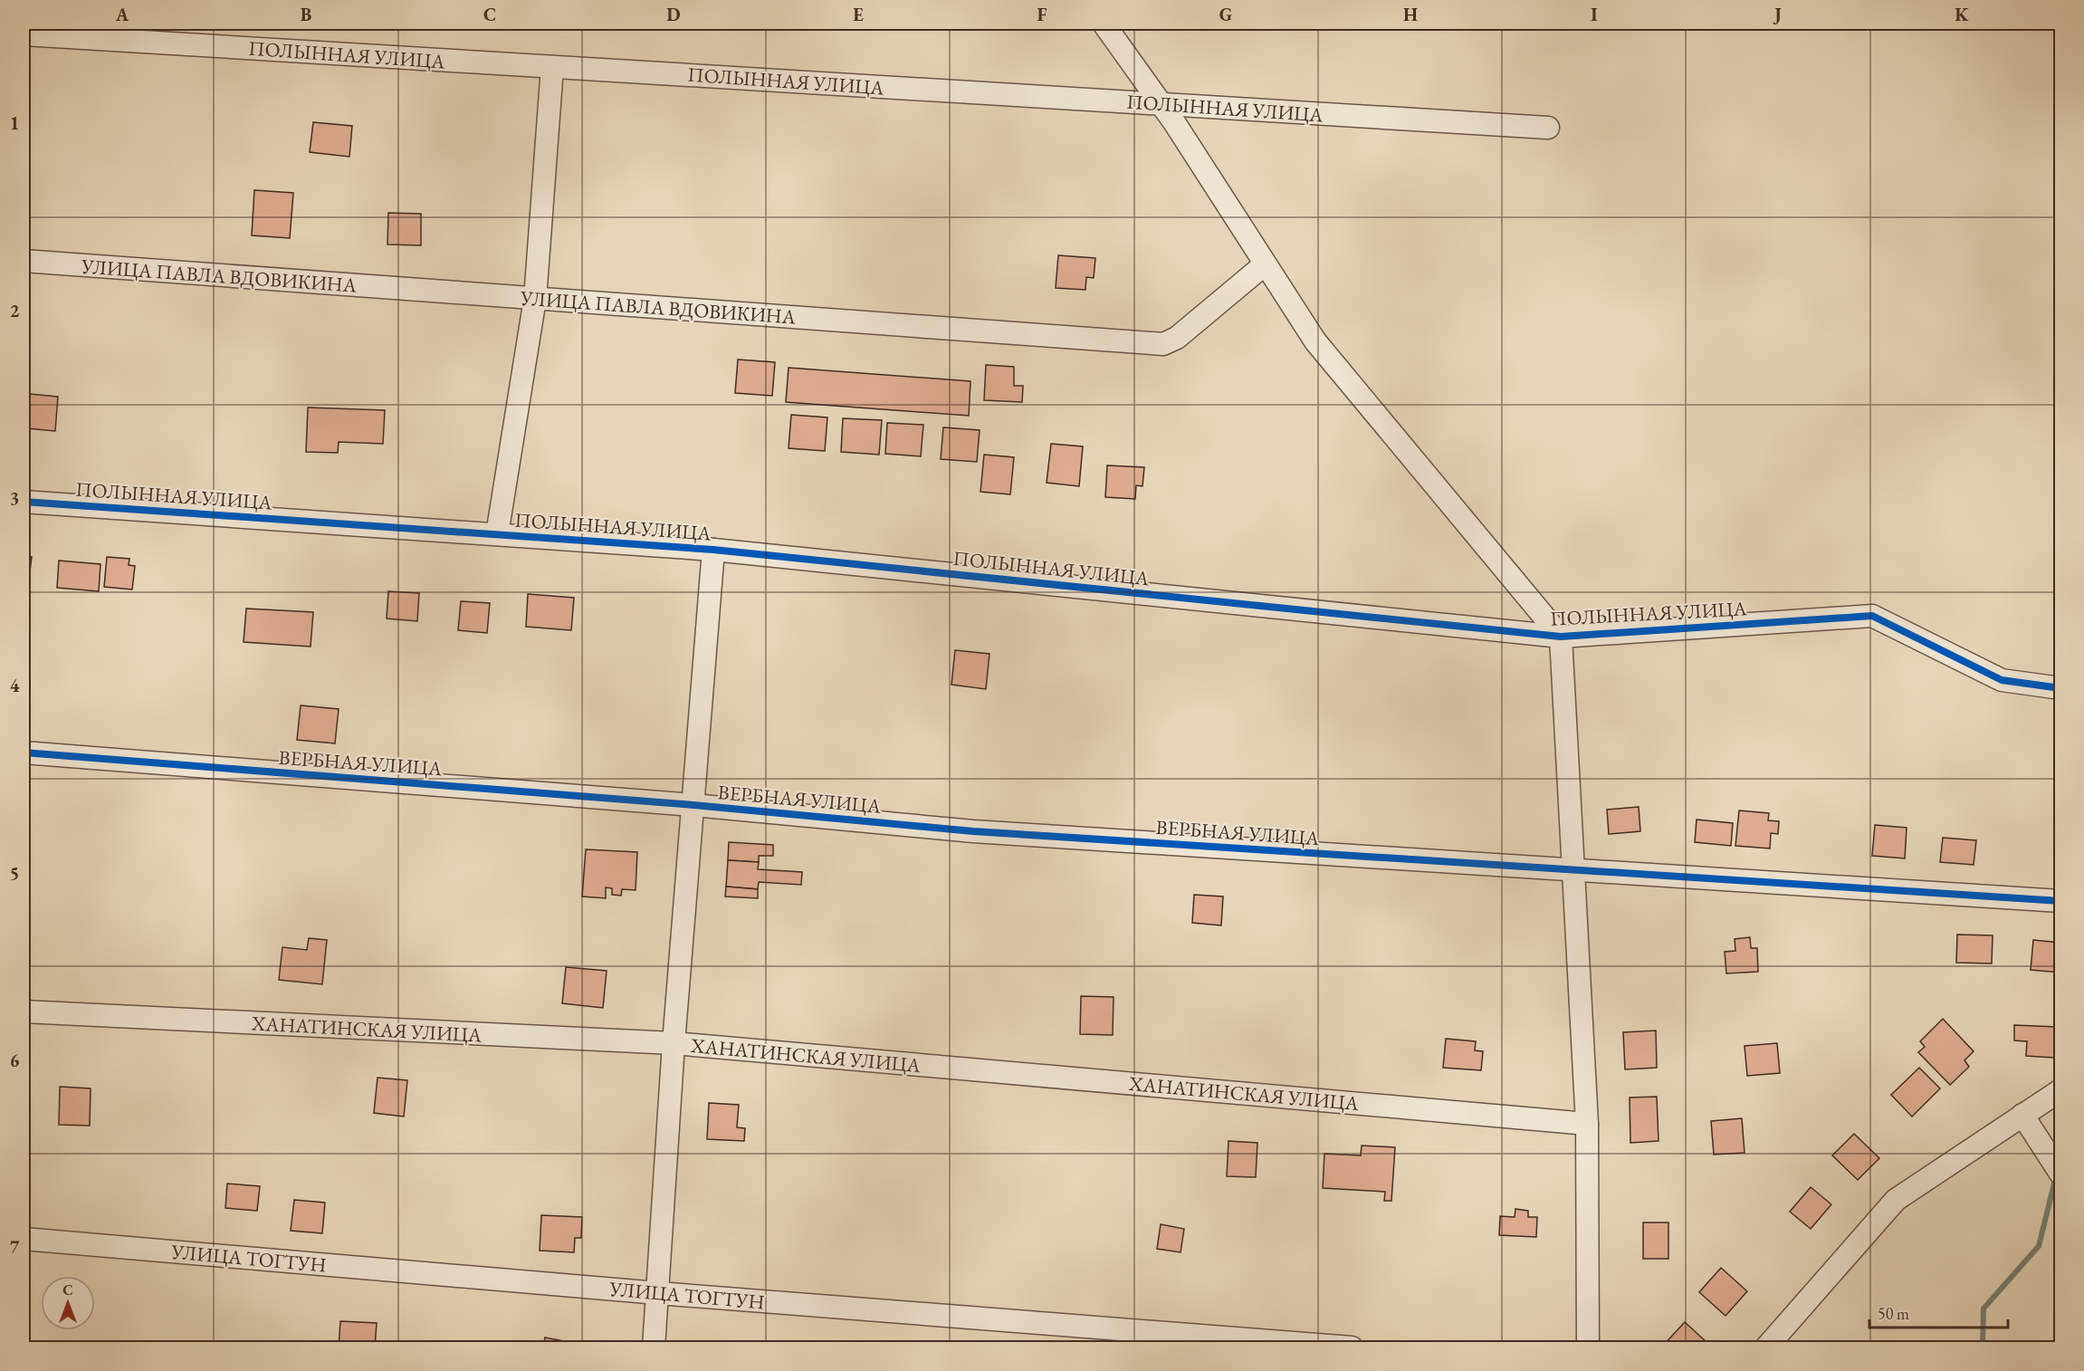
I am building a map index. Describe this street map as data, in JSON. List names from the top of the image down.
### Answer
{
  "streets": {
    "street": [
      "ПОЛЫННАЯ УЛИЦА",
      "УЛИЦА ПАВЛА ВДОВИКИНА",
      "ВЕРБНАЯ УЛИЦА",
      "ХАНАТИНСКАЯ УЛИЦА",
      "УЛИЦА ТОГТУН"
    ]
  },
  "scale_bar": "50 m",
  "north": "top",
  "grid": {
    "columns": [
      "A",
      "B",
      "C",
      "D",
      "E",
      "F",
      "G",
      "H",
      "I",
      "J",
      "K"
    ],
    "rows": [
      "1",
      "2",
      "3",
      "4",
      "5",
      "6",
      "7"
    ]
  }
}
